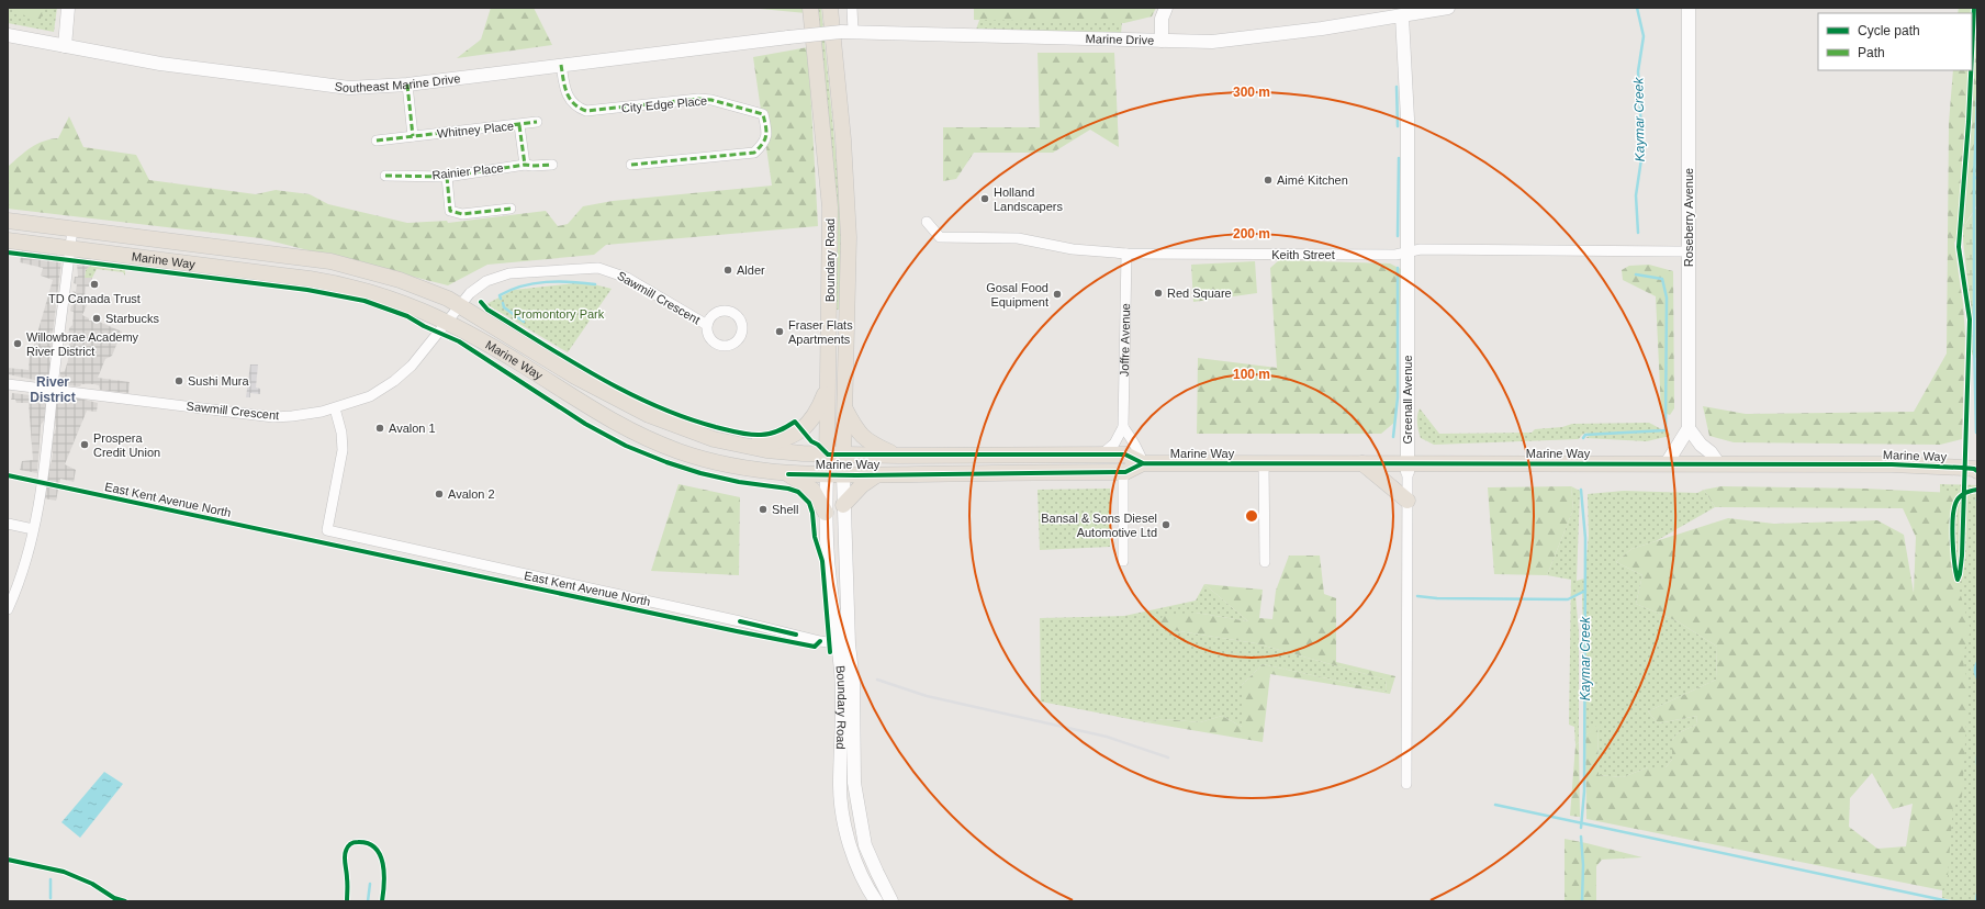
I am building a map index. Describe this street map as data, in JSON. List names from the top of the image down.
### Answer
{
  "streets": {
    "main road": ["Marine Way", "Boundary Road"],
    "street": [
      "Marine Drive",
      "Southeast Marine Drive",
      "City Edge Place",
      "Whitney Place",
      "Rainier Place",
      "Roseberry Avenue",
      "Keith Street",
      "Sawmill Crescent",
      "Joffre Avenue",
      "Greenall Avenue",
      "East Kent Avenue North"
    ]
  },
  "crossings": [
    ["Marine Drive", "Southeast Marine Drive"],
    ["Marine Drive", "Greenall Avenue"],
    ["Southeast Marine Drive", "City Edge Place"],
    ["Roseberry Avenue", "Keith Street"],
    ["Keith Street", "Joffre Avenue"],
    ["Keith Street", "Greenall Avenue"],
    ["Marine Way", "Boundary Road"],
    ["Marine Way", "Sawmill Crescent"],
    ["Marine Way", "Greenall Avenue"],
    ["Boundary Road", "East Kent Avenue North"],
    ["Sawmill Crescent", "East Kent Avenue North"]
  ],
  "districts": ["River District"],
  "water": ["Kaymar Creek"],
  "parks": ["Promontory Park"],
  "places": [
    "Aimé Kitchen",
    "Holland Landscapers",
    "Alder",
    "TD Canada Trust",
    "Red Square",
    "Gosal Food Equipment",
    "Starbucks",
    "Fraser Flats Apartments",
    "Willowbrae Academy River District",
    "Sushi Mura",
    "Avalon 1",
    "Prospera Credit Union",
    "Avalon 2",
    "Shell",
    "Bansal & Sons Diesel Automotive Ltd"
  ],
  "legend": ["Cycle path", "Path"],
  "rings": ["300 m", "200 m", "100 m"]
}
